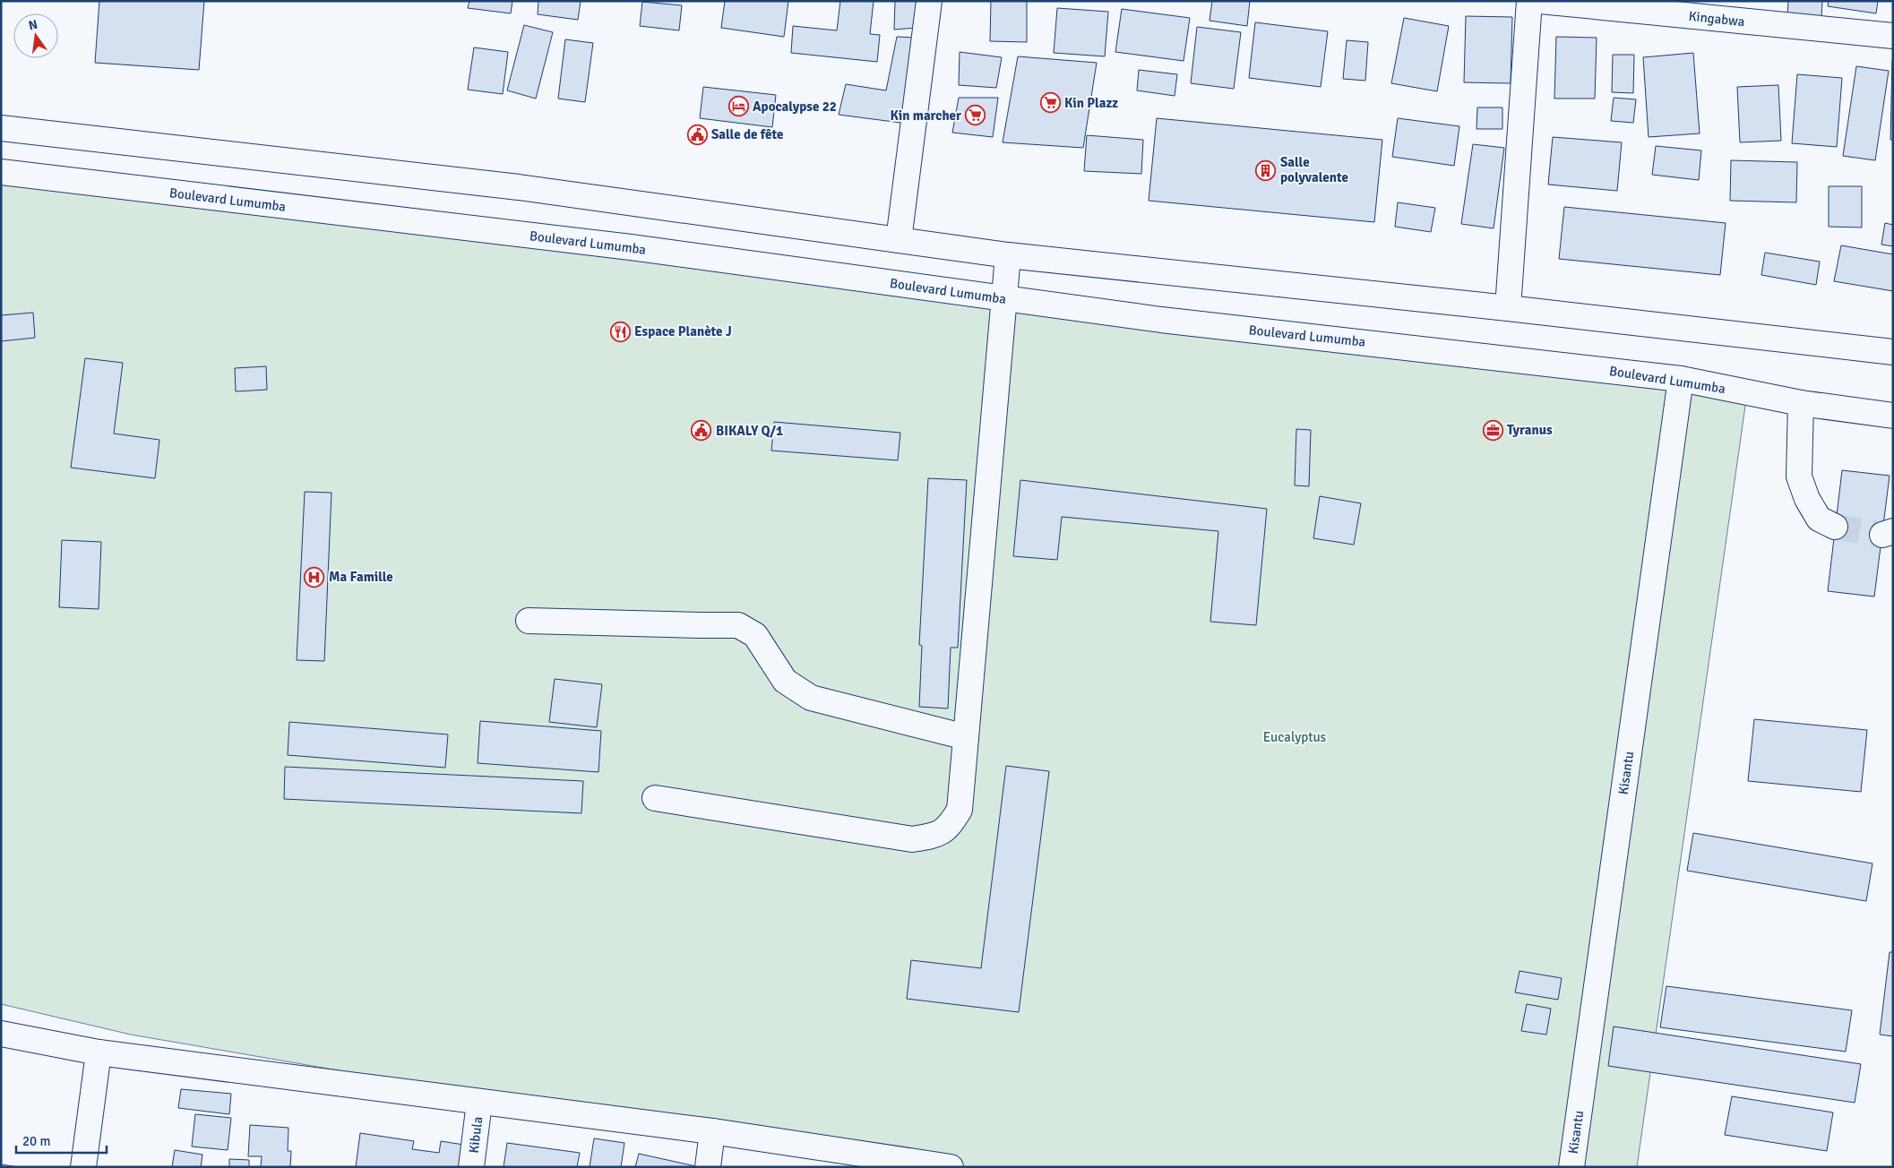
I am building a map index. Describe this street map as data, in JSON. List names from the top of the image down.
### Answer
{
  "streets": {
    "main road": [
      "Kingabwa",
      "Boulevard Lumumba",
      "Kisantu",
      "Kibula"
    ]
  },
  "crossings": [
    ["Boulevard Lumumba", "Kisantu"]
  ],
  "parks": ["Eucalyptus"],
  "places": {
    "supermarket": ["Kin Plazz", "Kin marcher"],
    "hotel": ["Apocalypse 22"],
    "public building": ["Salle de fête", "BIKALY Q/1"],
    "building": ["Salle polyvalente"],
    "restaurant": ["Espace Planète J"],
    "office": ["Tyranus"],
    "hospital": ["Ma Famille"]
  },
  "scale_bar": "20 m",
  "north": "top"
}
